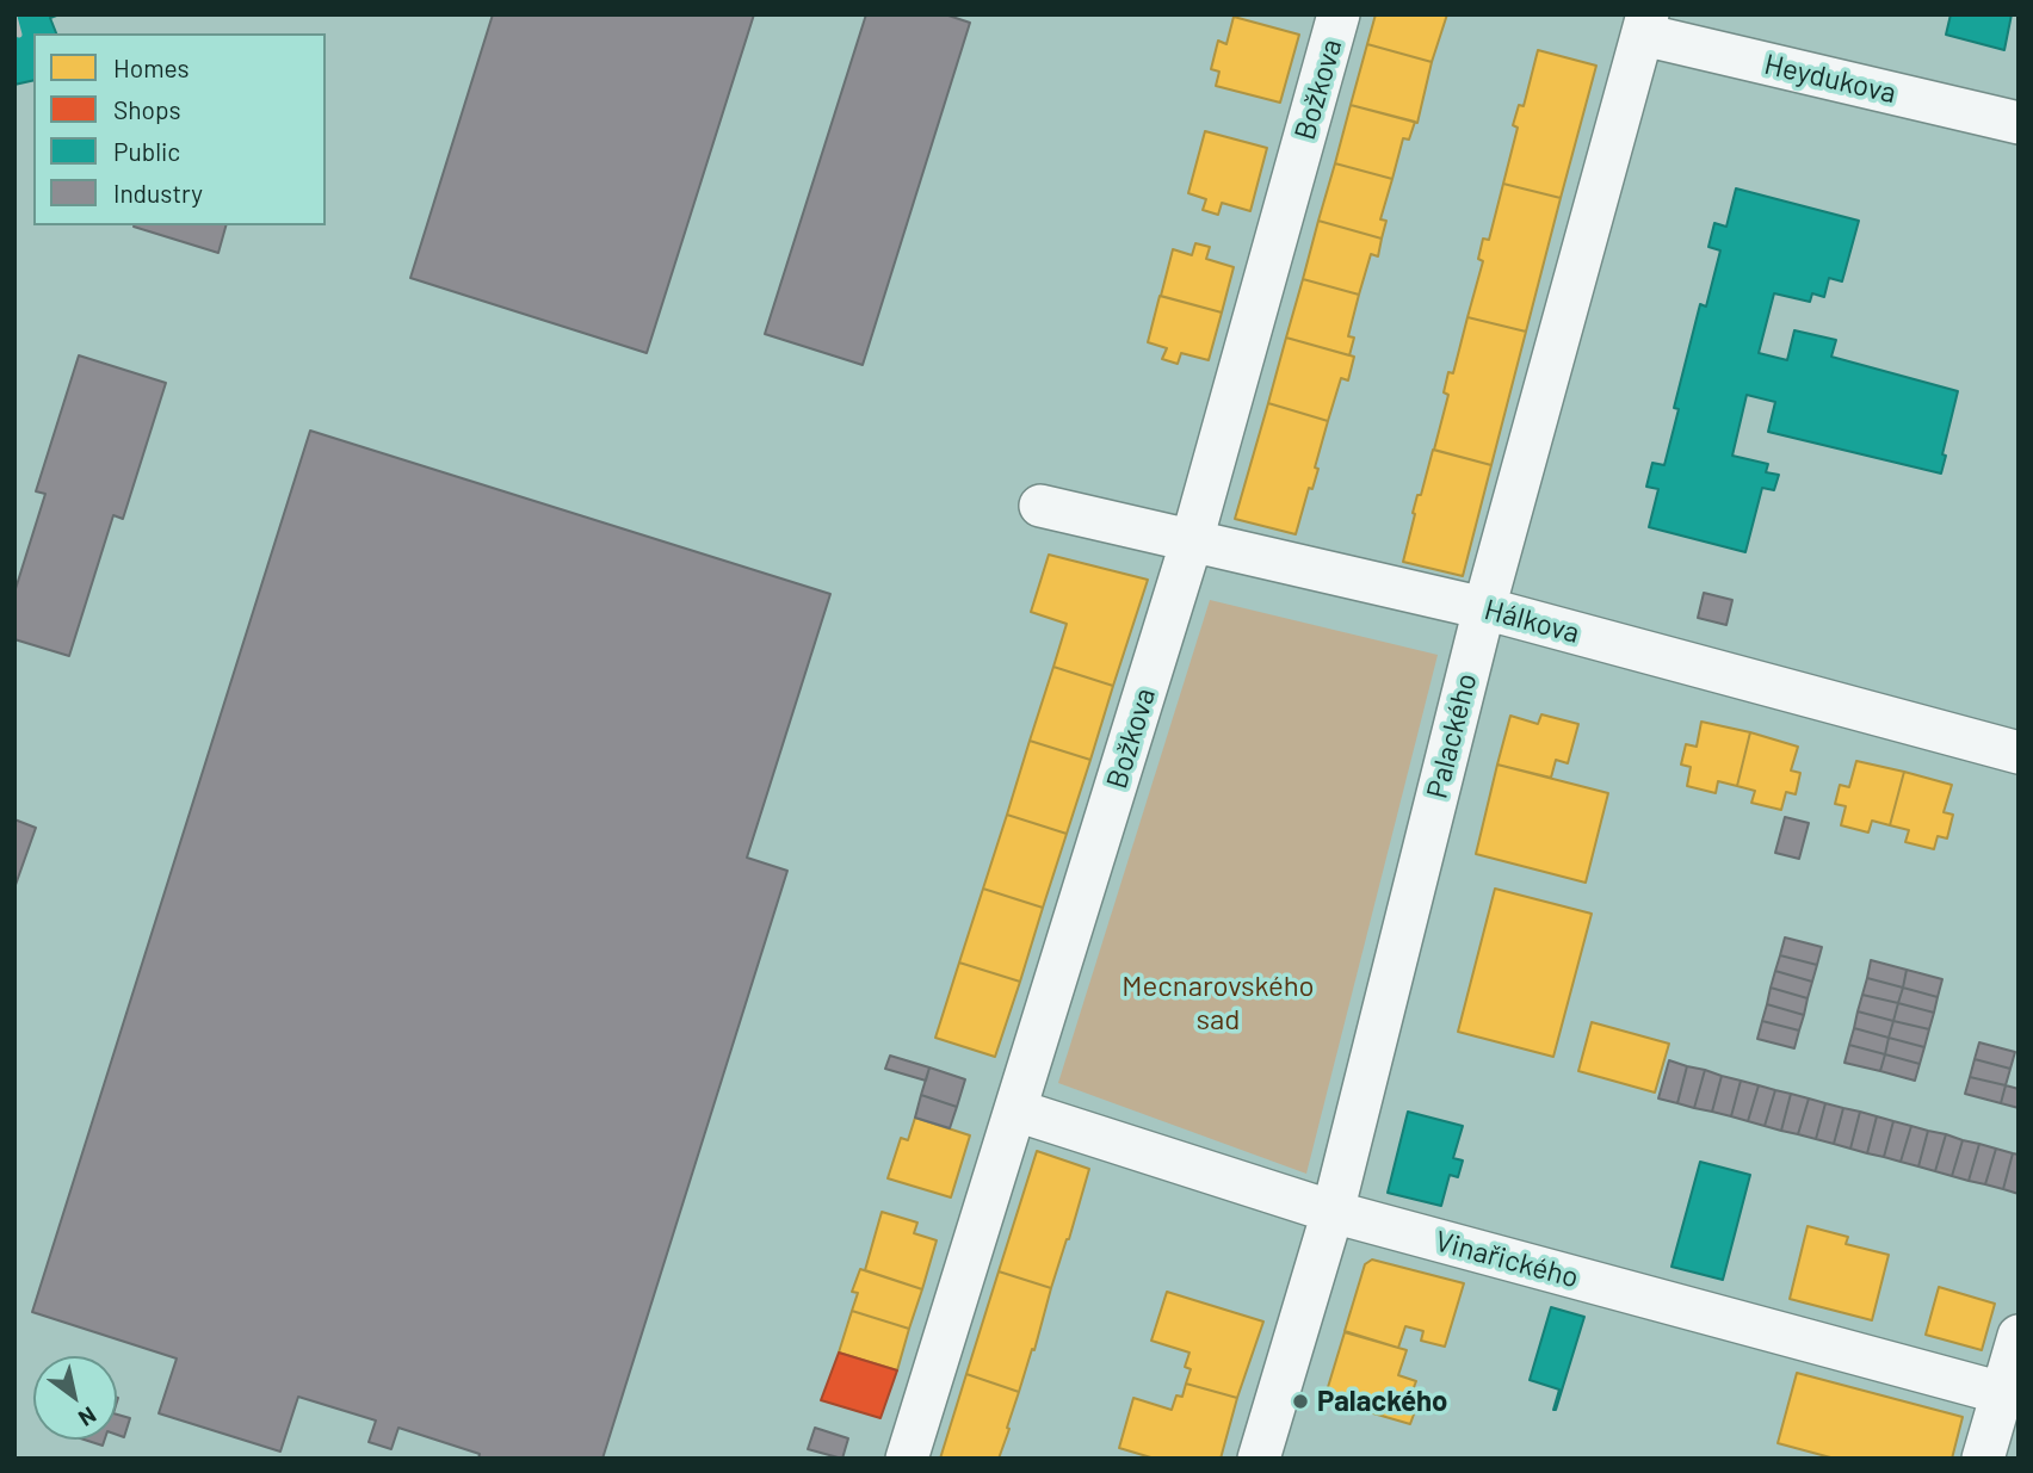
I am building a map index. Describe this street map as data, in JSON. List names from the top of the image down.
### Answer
{
  "streets": {
    "street": [
      "Heydukova",
      "Božkova",
      "Hálkova",
      "Palackého",
      "Vinařického"
    ]
  },
  "crossings": [
    ["Heydukova", "Palackého"],
    ["Božkova", "Hálkova"],
    ["Božkova", "Vinařického"],
    ["Hálkova", "Palackého"],
    ["Palackého", "Vinařického"]
  ],
  "parks": ["Mecnarovského sad"],
  "places": ["Palackého"],
  "legend": [
    "Homes",
    "Shops",
    "Public",
    "Industry"
  ],
  "north": "bottom right"
}
